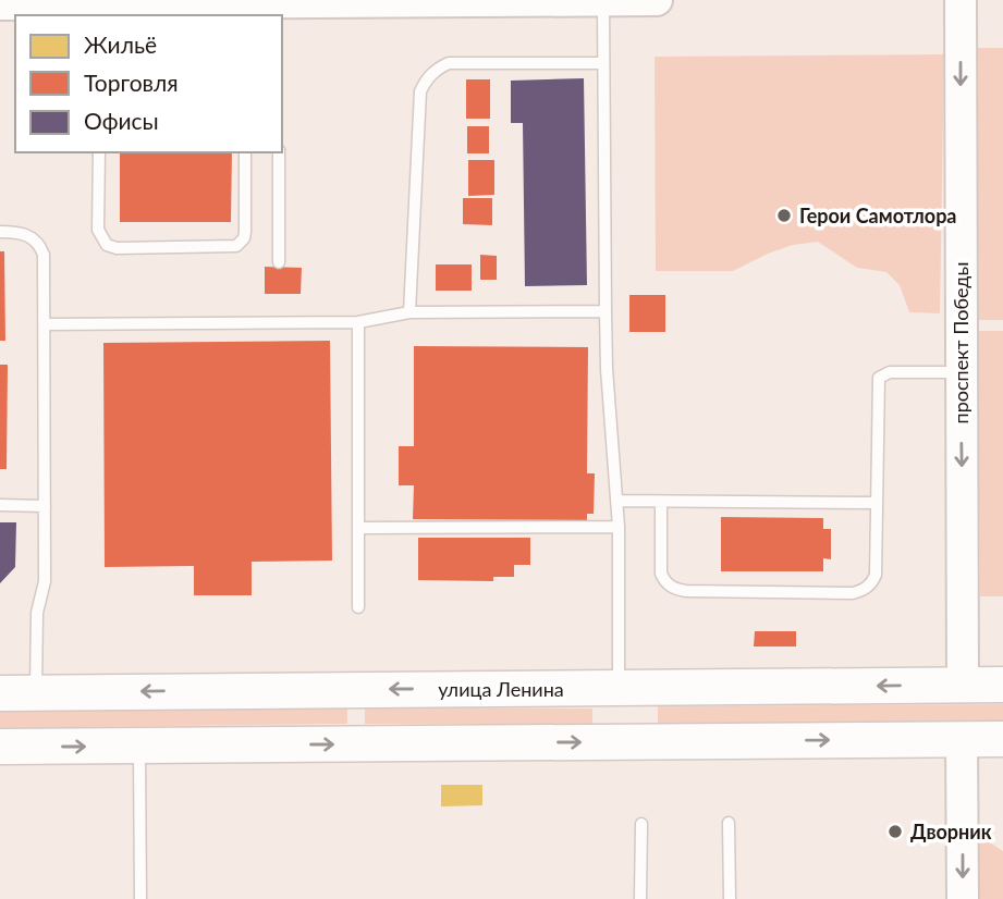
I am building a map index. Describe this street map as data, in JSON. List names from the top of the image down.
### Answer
{
  "streets": {
    "main road": ["проспект Победы", "улица Ленина"]
  },
  "crossings": [
    ["проспект Победы", "улица Ленина"]
  ],
  "one_way": ["проспект Победы"],
  "places": ["Герои Самотлора", "Дворник"],
  "legend": ["Жильё", "Торговля", "Офисы"]
}
